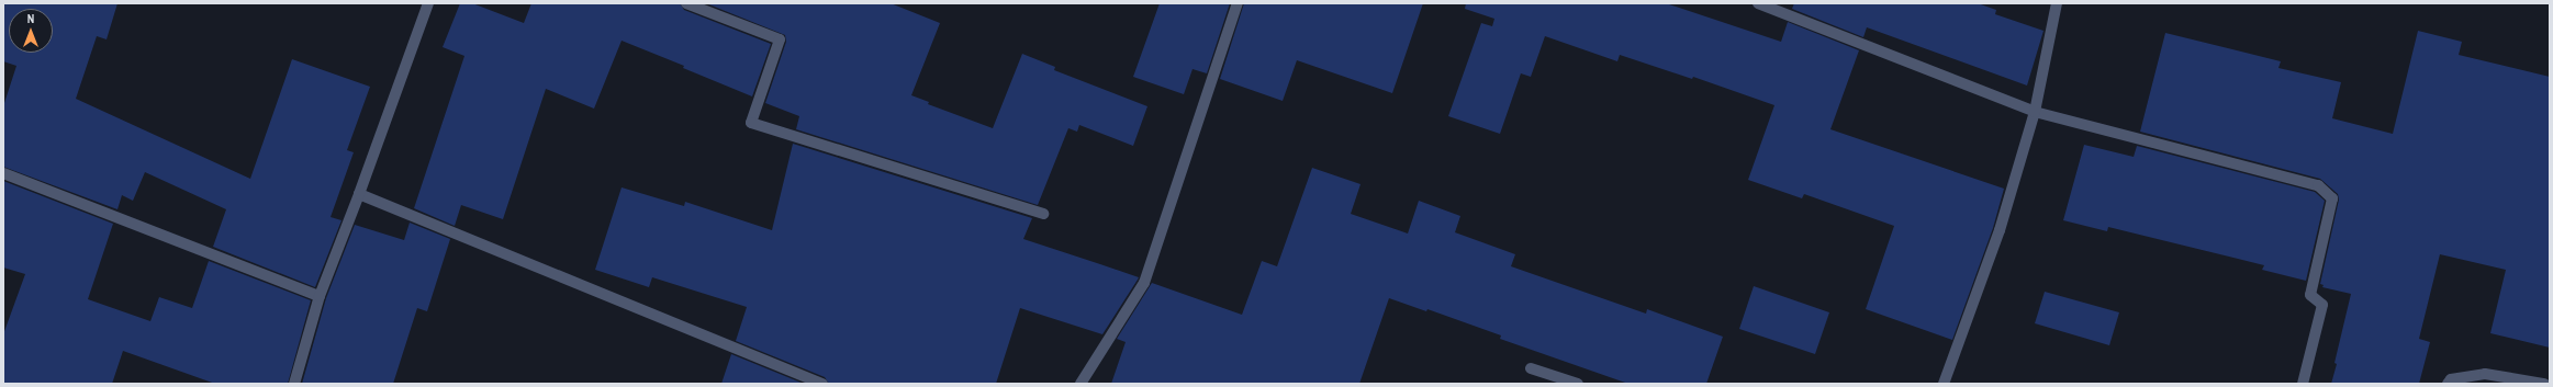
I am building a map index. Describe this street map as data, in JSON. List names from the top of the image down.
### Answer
{
  "north": "top"
}
